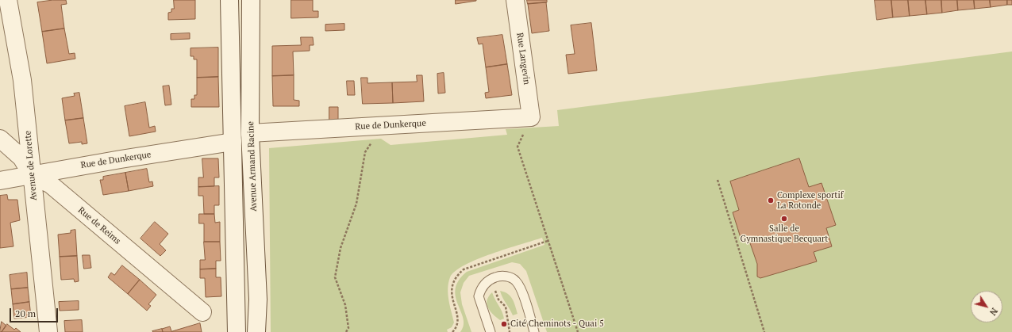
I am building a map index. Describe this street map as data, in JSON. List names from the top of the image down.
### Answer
{
  "streets": {
    "street": [
      "Rue Langevin",
      "Rue de Dunkerque",
      "Avenue de Lorette",
      "Avenue Armand Racine",
      "Rue de Reims"
    ]
  },
  "crossings": [
    ["Rue Langevin", "Rue de Dunkerque"],
    ["Rue de Dunkerque", "Avenue de Lorette"],
    ["Rue de Dunkerque", "Avenue Armand Racine"],
    ["Rue de Dunkerque", "Rue de Reims"],
    ["Avenue de Lorette", "Rue de Reims"]
  ],
  "places": ["Complexe sportif La Rotonde", "Salle de Gymnastique Becquart", "Cité Cheminots - Quai 5"],
  "scale_bar": "20 m",
  "north": "bottom right"
}
